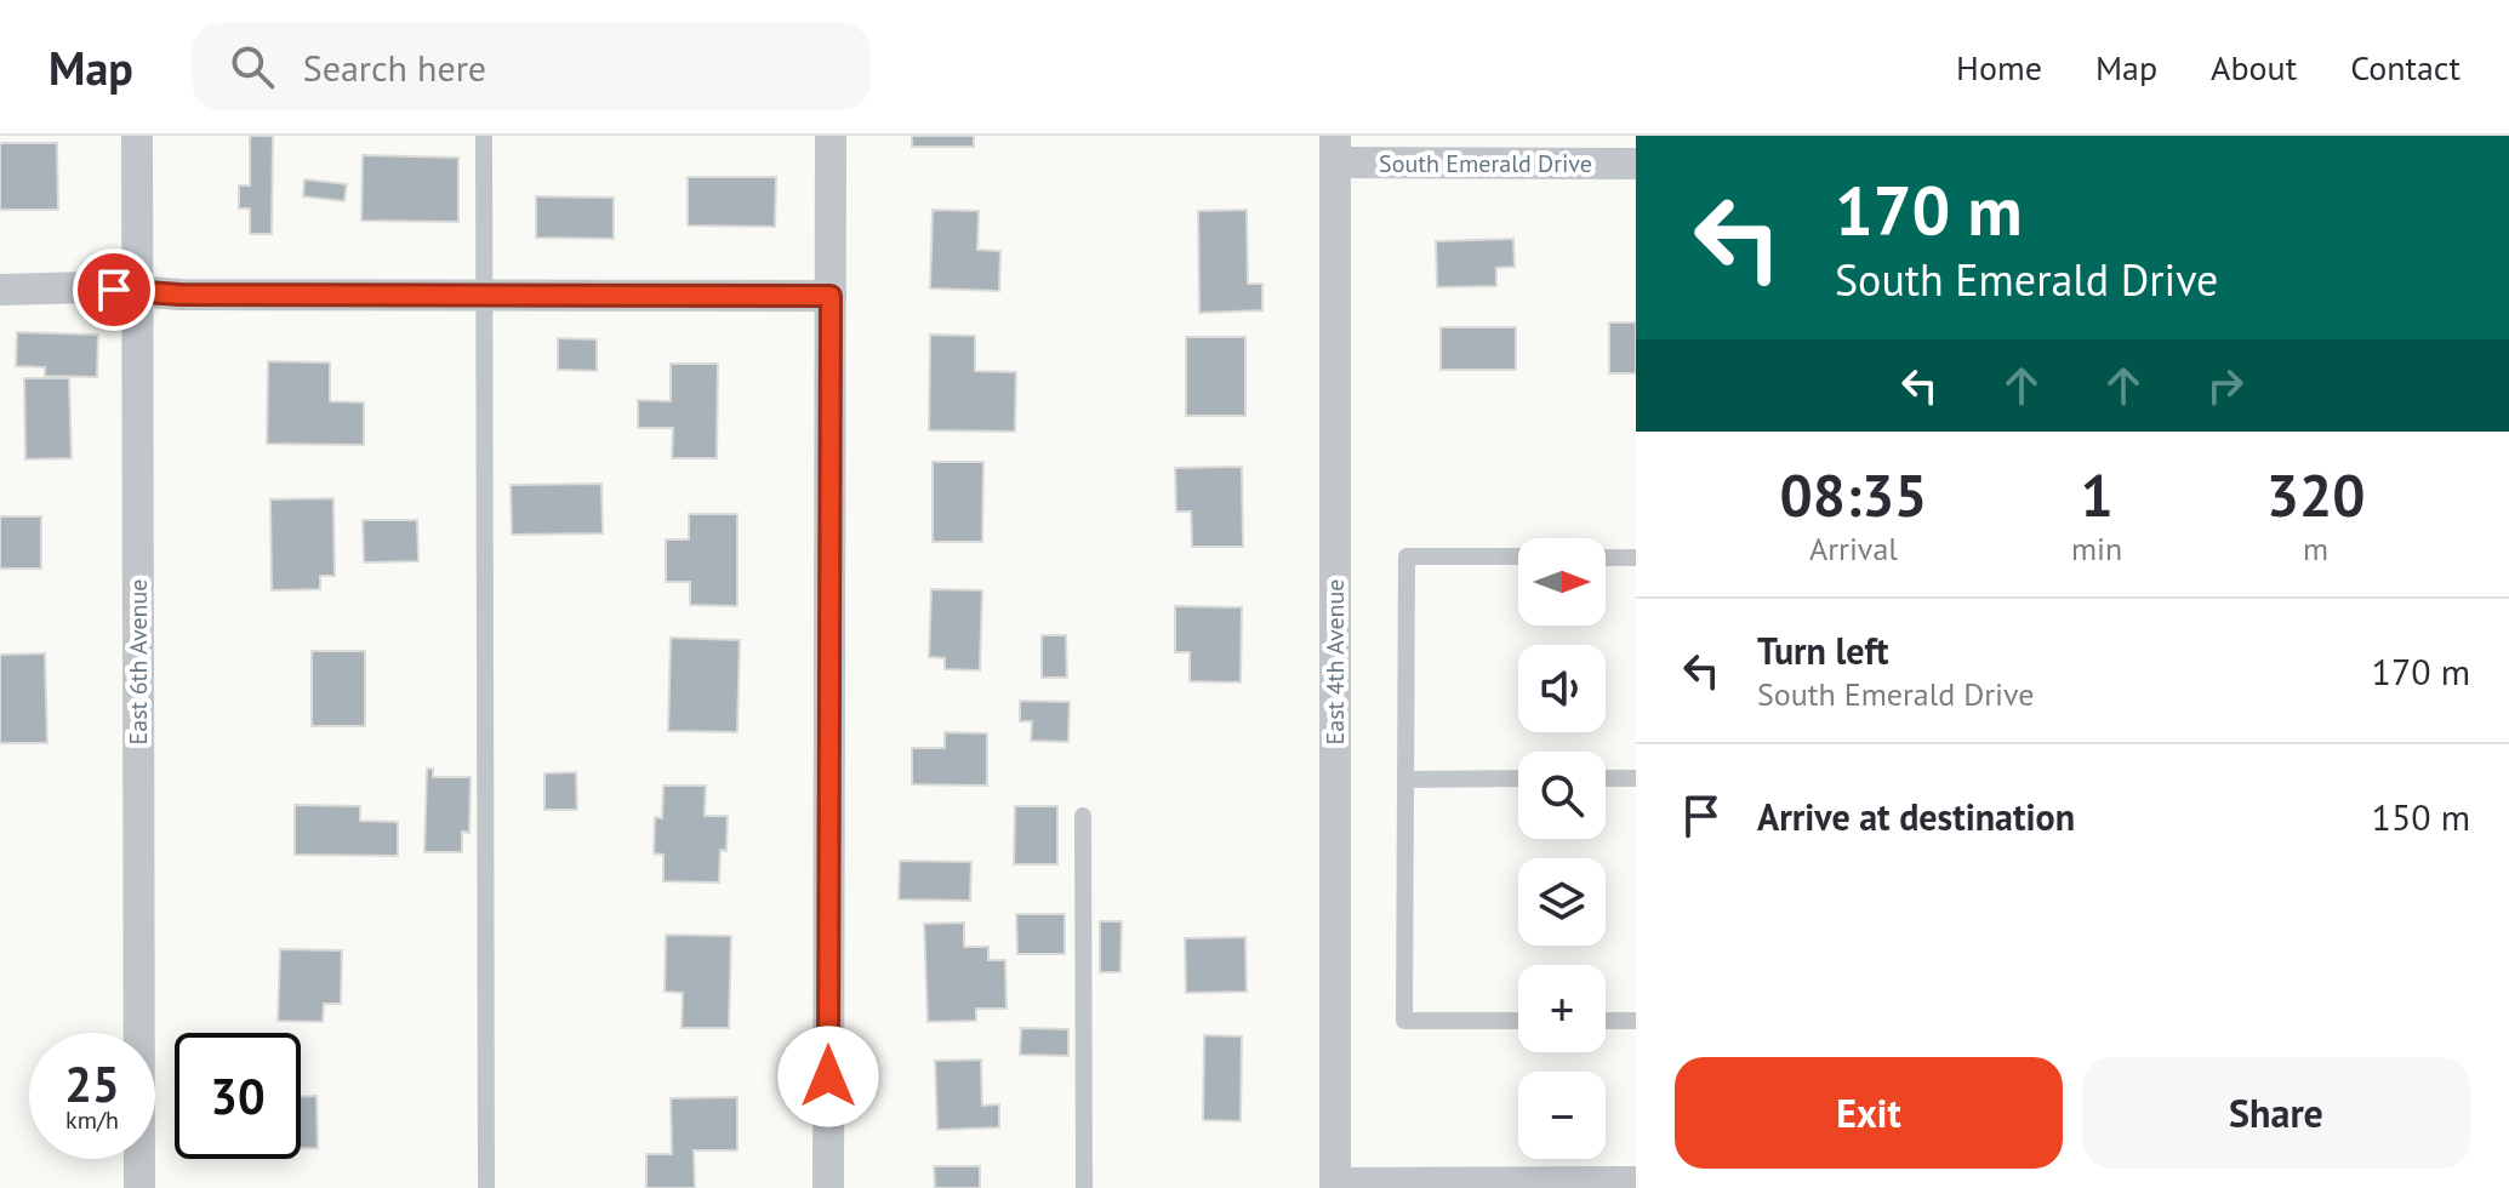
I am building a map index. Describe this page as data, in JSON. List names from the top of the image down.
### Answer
{
  "streets": {
    "street": ["South Emerald Drive", "East 6th Avenue", "East 4th Avenue"]
  },
  "crossings": [
    ["South Emerald Drive", "East 4th Avenue"]
  ],
  "north": "right",
  "page": {
    "header": "Map",
    "search": "Search here",
    "nav": [
      "Home",
      "Map",
      "About",
      "Contact"
    ],
    "turn": ["170 m", "South Emerald Drive"],
    "eta": [
      "08:35",
      "Arrival",
      "1",
      "min",
      "320",
      "m"
    ],
    "map_buttons": ["+", "−"],
    "list": [
      {
        "name": "Turn left",
        "note": "South Emerald Drive",
        "value": "170 m"
      },
      {
        "name": "Arrive at destination",
        "value": "150 m"
      }
    ],
    "speed": "25 km/h",
    "limit": "30",
    "buttons": ["Exit", "Share"]
  }
}
